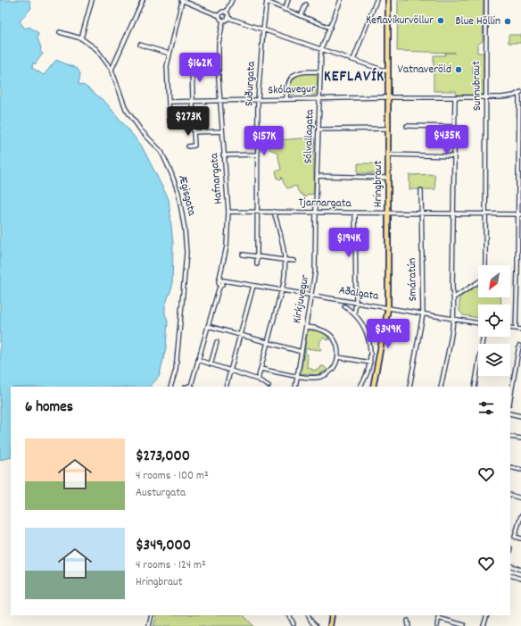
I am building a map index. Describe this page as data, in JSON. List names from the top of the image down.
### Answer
{
  "streets": {
    "main road": ["Hringbraut"],
    "street": [
      "Suðurgata",
      "Sunnubraut",
      "Skólavegur",
      "Sólvallagata",
      "Hafnargata",
      "Ægisgata",
      "Tjarnargata",
      "Smáratún",
      "Aðalgata",
      "Kirkjuvegur"
    ]
  },
  "crossings": [
    ["Suðurgata", "Skólavegur"],
    ["Suðurgata", "Tjarnargata"],
    ["Sunnubraut", "Skólavegur"],
    ["Sunnubraut", "Tjarnargata"],
    ["Skólavegur", "Sólvallagata"],
    ["Skólavegur", "Hafnargata"],
    ["Skólavegur", "Hringbraut"],
    ["Sólvallagata", "Tjarnargata"],
    ["Sólvallagata", "Kirkjuvegur"],
    ["Hafnargata", "Tjarnargata"],
    ["Hafnargata", "Aðalgata"],
    ["Hringbraut", "Tjarnargata"],
    ["Hringbraut", "Aðalgata"],
    ["Tjarnargata", "Smáratún"],
    ["Tjarnargata", "Kirkjuvegur"],
    ["Smáratún", "Aðalgata"],
    ["Aðalgata", "Kirkjuvegur"]
  ],
  "districts": ["KEFLAVÍK"],
  "places": ["Keflavíkurvöllur", "Blue Höllin", "Vatnaveröld"],
  "north": "bottom left",
  "page": {
    "price": [
      "$162K",
      "$273K",
      "$435K",
      "$157K",
      "$194K",
      "$349K"
    ],
    "heading": "6 homes",
    "list": [
      {
        "name": "$273,000",
        "note": "4 rooms · 100 m² · Austurgata"
      },
      {
        "name": "$349,000",
        "note": "4 rooms · 124 m² · Hringbraut"
      }
    ]
  }
}
